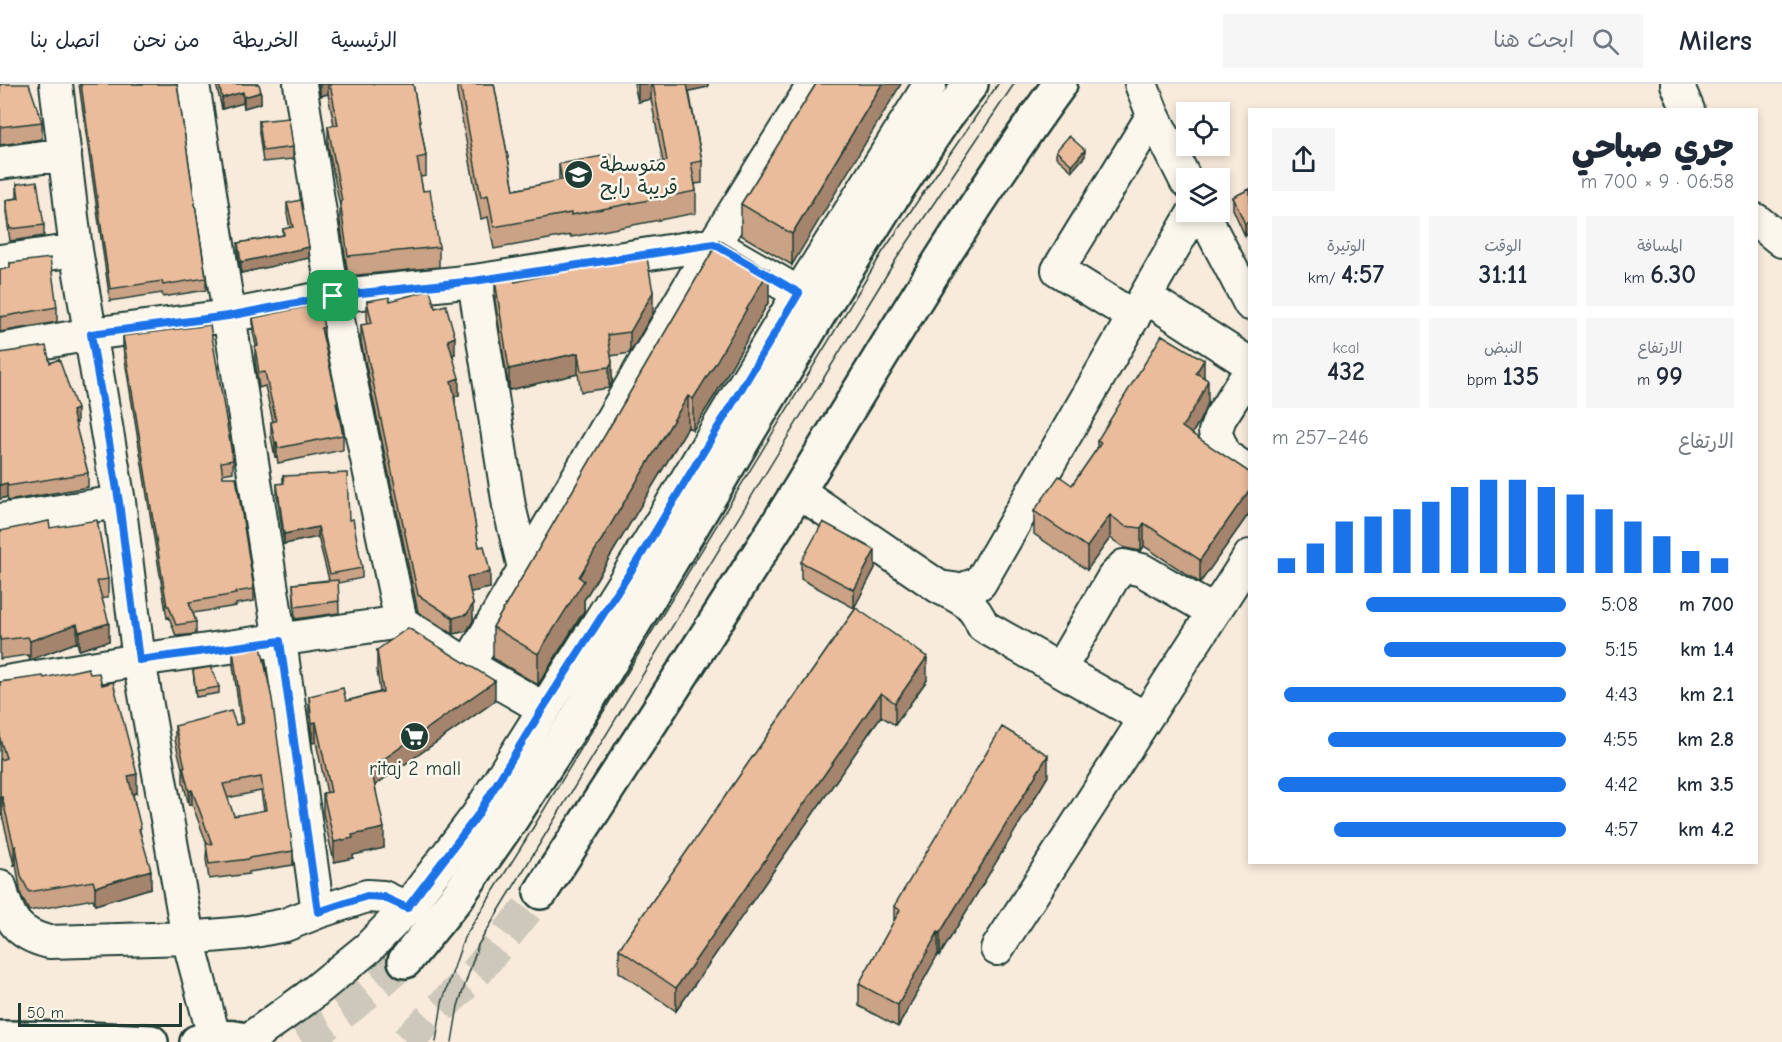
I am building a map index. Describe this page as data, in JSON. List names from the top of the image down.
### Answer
{
  "places": {
    "school or university": ["متوسطة قريبة رابح"],
    "supermarket": ["ritaj 2 mall"]
  },
  "scale_bar": "50 m",
  "page": {
    "header": "Milers",
    "search": "ابحث هنا",
    "nav": [
      "الرئيسية",
      "الخريطة",
      "من نحن",
      "اتصل بنا"
    ],
    "heading": ["جري صباحي", "06:58 · 9 × 700 m"],
    "stats": [
      ["المسافة", "6.30 km"],
      ["الوقت", "31:11"],
      ["الوتيرة", "4:57 /km"],
      ["الارتفاع", "99 m"],
      ["النبض", "135 bpm"],
      ["kcal", "432"]
    ],
    "chart": ["الارتفاع", "246–257 m"],
    "list": [
      {
        "name": "700 m",
        "note": "5:08"
      },
      {
        "name": "1.4 km",
        "note": "5:15"
      },
      {
        "name": "2.1 km",
        "note": "4:43"
      },
      {
        "name": "2.8 km",
        "note": "4:55"
      },
      {
        "name": "3.5 km",
        "note": "4:42"
      },
      {
        "name": "4.2 km",
        "note": "4:57"
      }
    ],
    "scale": "50 m"
  }
}
